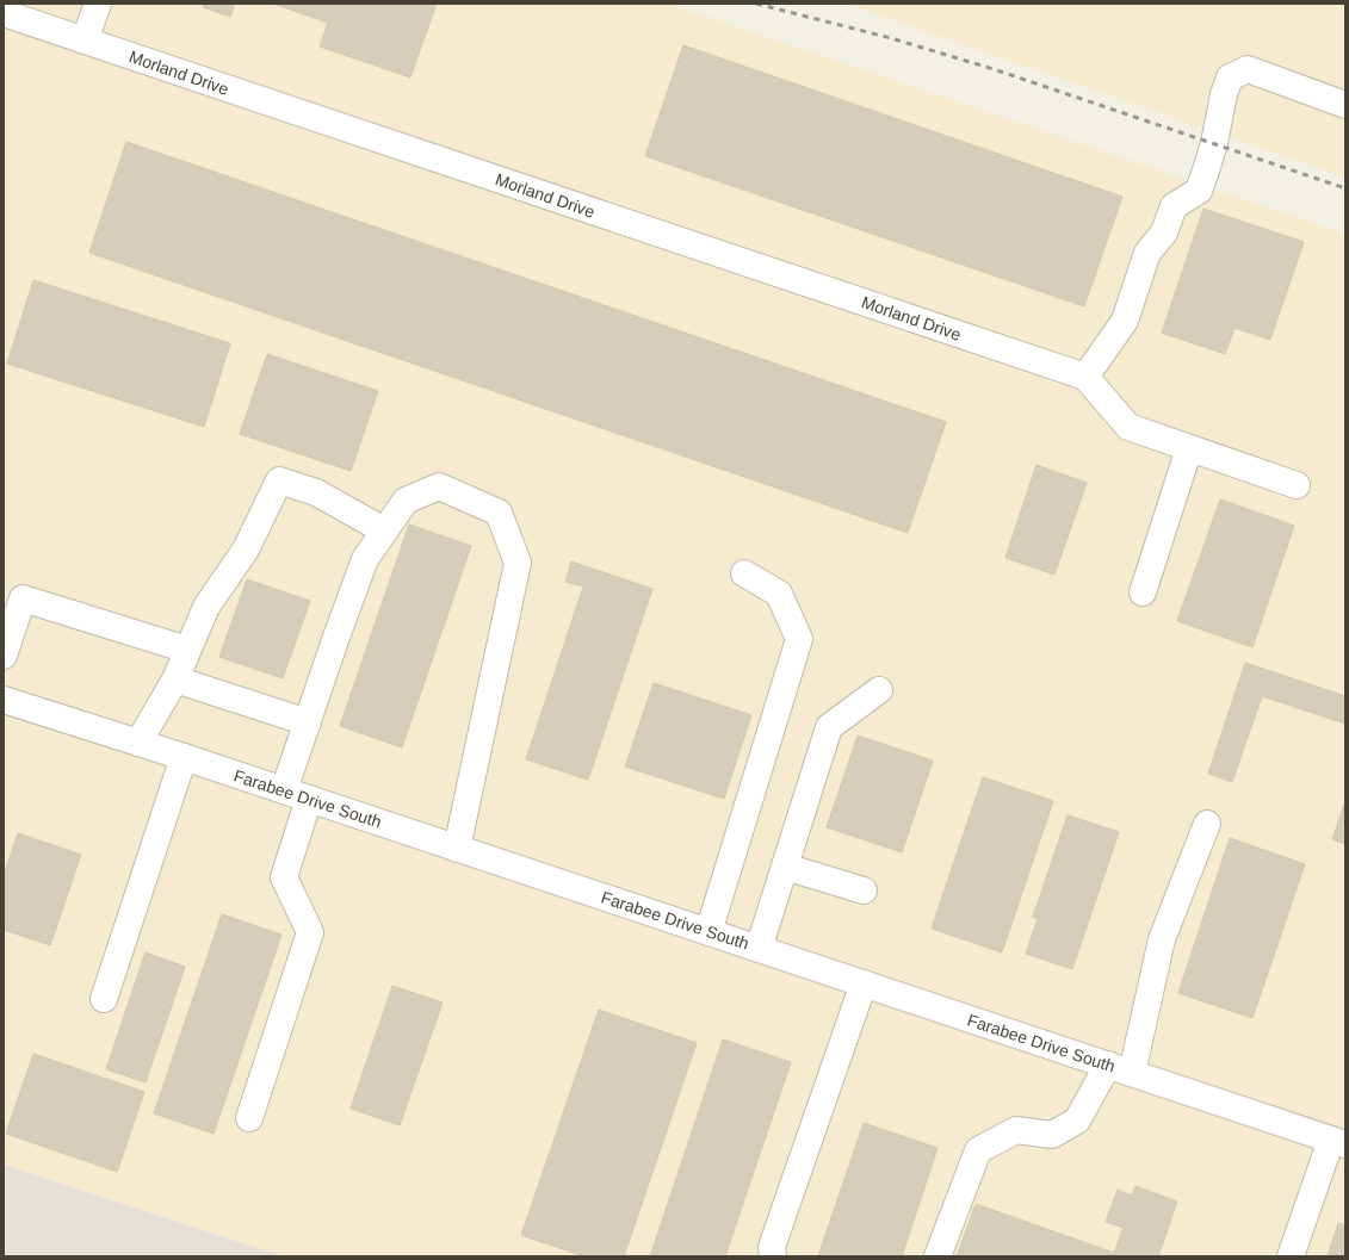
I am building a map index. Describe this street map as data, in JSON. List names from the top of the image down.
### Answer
{
  "streets": {
    "street": ["Morland Drive", "Farabee Drive South"]
  }
}
